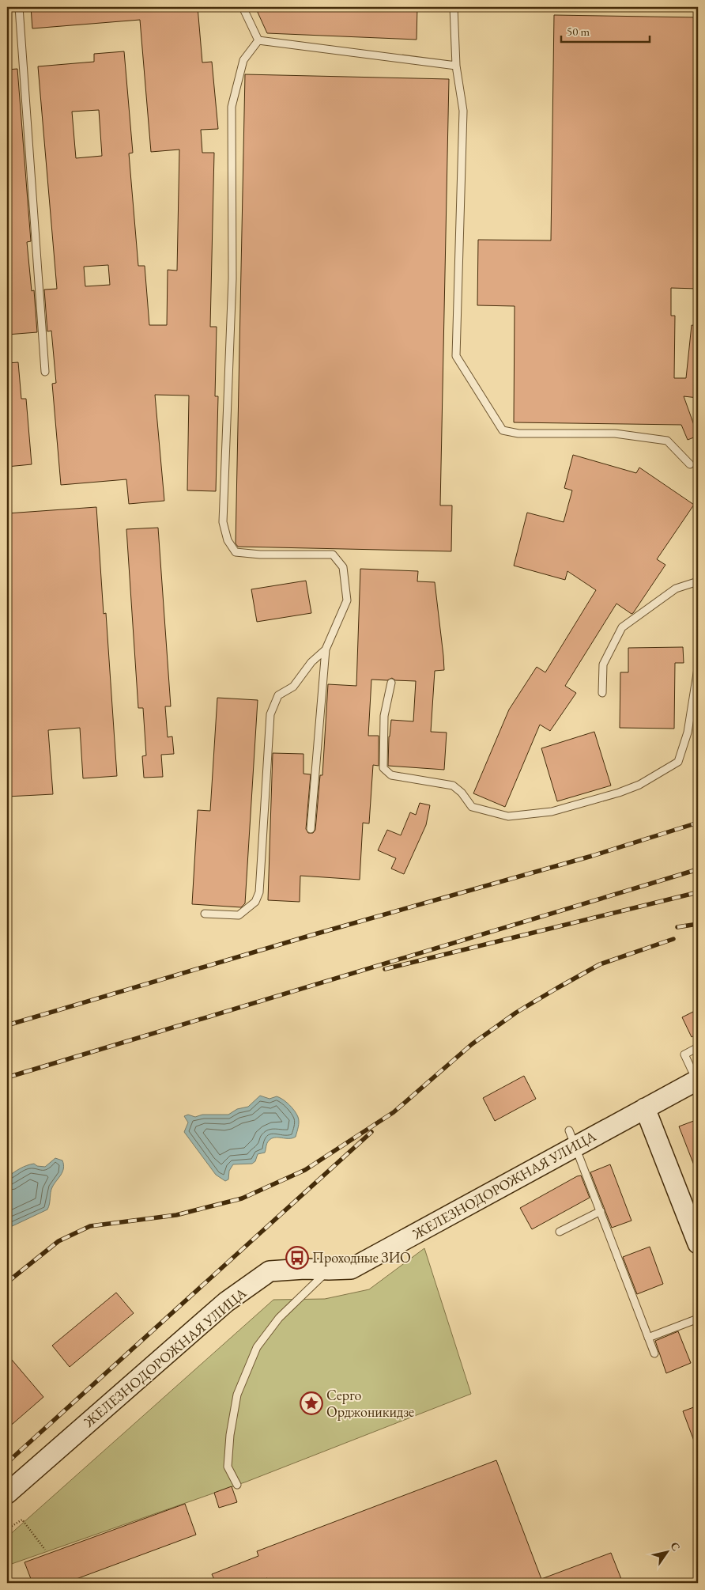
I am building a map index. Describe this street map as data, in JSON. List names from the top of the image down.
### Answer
{
  "streets": {
    "street": ["ЖЕЛЕЗНОДОРОЖНАЯ УЛИЦА"]
  },
  "places": {
    "bus stop": ["Проходные ЗИО"],
    "place": ["Серго Орджоникидзе"]
  },
  "scale_bar": "50 m",
  "north": "top right"
}
